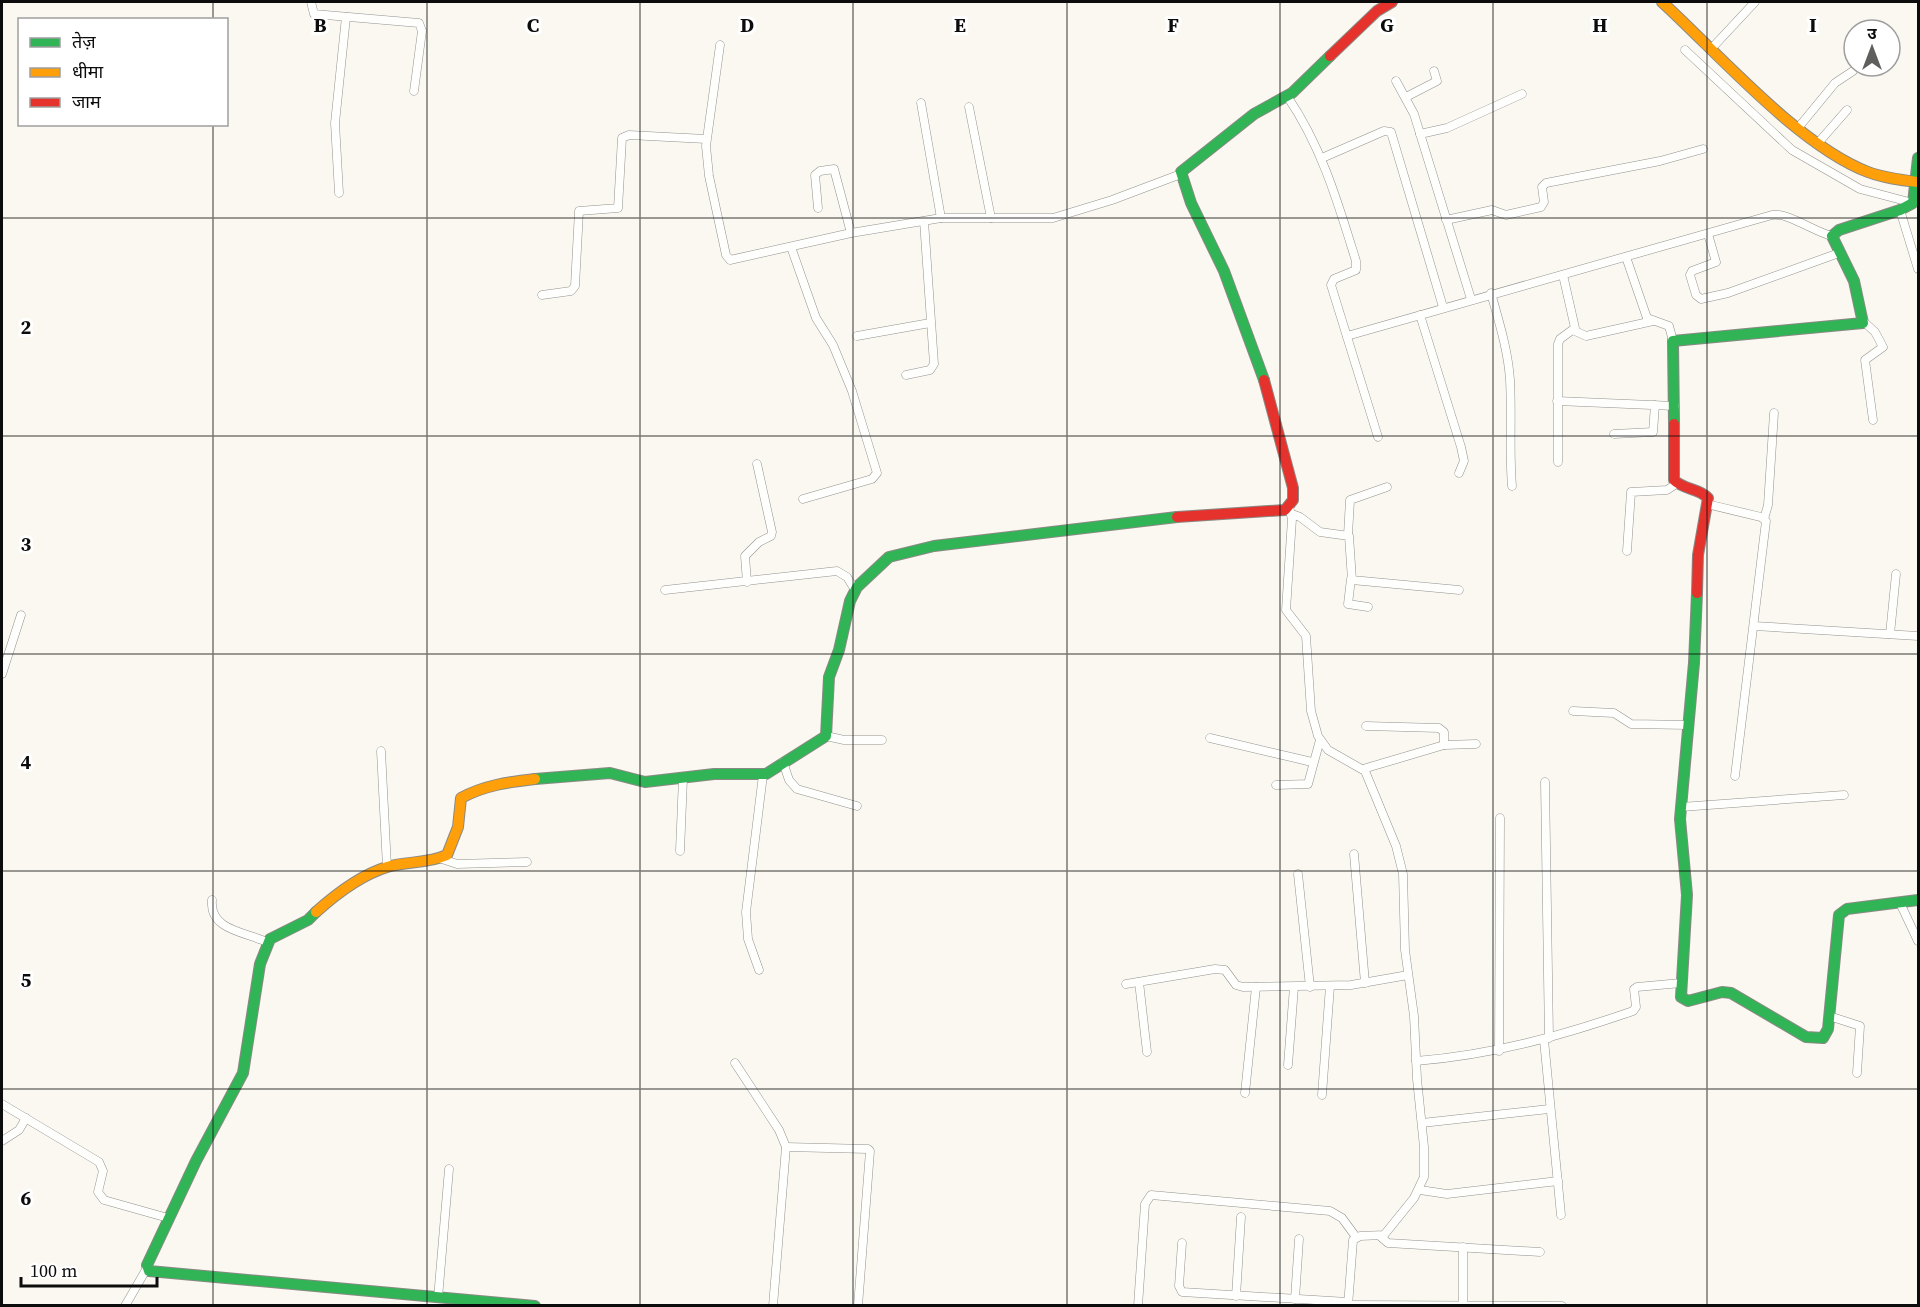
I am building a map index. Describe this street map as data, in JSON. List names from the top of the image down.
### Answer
{
  "legend": ["तेज़", "धीमा", "जाम"],
  "scale_bar": "100 m",
  "north": "top",
  "grid": {
    "columns": [
      "B",
      "C",
      "D",
      "E",
      "F",
      "G",
      "H",
      "I"
    ],
    "rows": [
      "2",
      "3",
      "4",
      "5",
      "6"
    ]
  }
}
